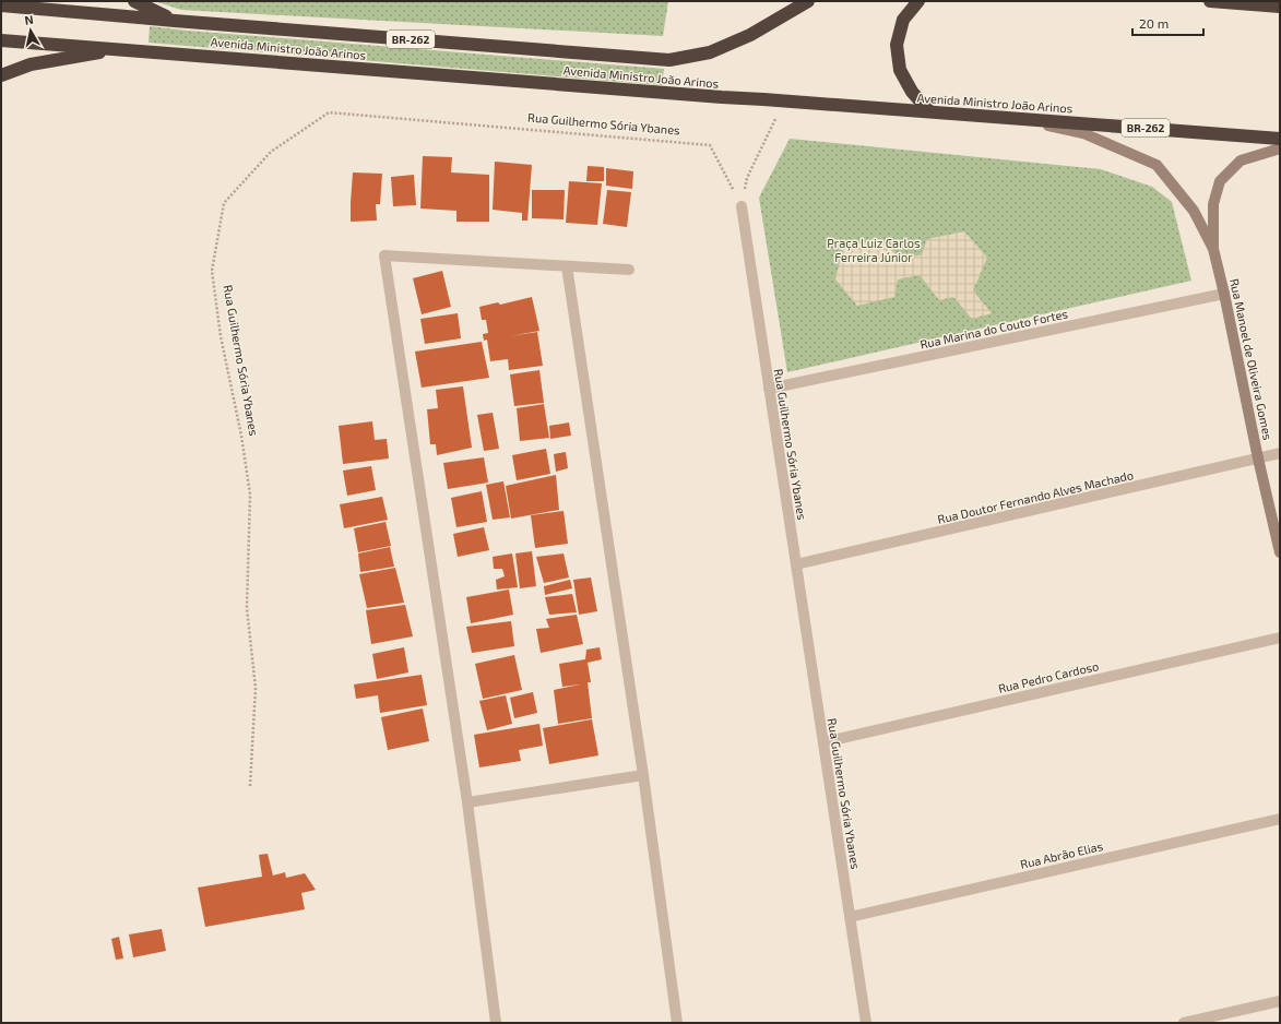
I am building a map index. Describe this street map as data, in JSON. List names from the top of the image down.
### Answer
{
  "streets": {
    "highway": ["BR-262", "Avenida Ministro João Arinos"],
    "street": [
      "Rua Guilhermo Sória Ybanes",
      "Rua Marina do Couto Fortes",
      "Rua Manoel de Oliveira Gomes",
      "Rua Doutor Fernando Alves Machado",
      "Rua Pedro Cardoso",
      "Rua Abrão Elias"
    ]
  },
  "crossings": [
    ["BR-262", "Avenida Ministro João Arinos"],
    ["Avenida Ministro João Arinos", "Rua Manoel de Oliveira Gomes"],
    ["Rua Guilhermo Sória Ybanes", "Rua Marina do Couto Fortes"],
    ["Rua Guilhermo Sória Ybanes", "Rua Doutor Fernando Alves Machado"],
    ["Rua Guilhermo Sória Ybanes", "Rua Pedro Cardoso"],
    ["Rua Guilhermo Sória Ybanes", "Rua Abrão Elias"],
    ["Rua Marina do Couto Fortes", "Rua Manoel de Oliveira Gomes"],
    ["Rua Manoel de Oliveira Gomes", "Rua Doutor Fernando Alves Machado"]
  ],
  "parks": ["Praça Luiz Carlos Ferreira Júnior"],
  "scale_bar": "20 m",
  "north": "top"
}
